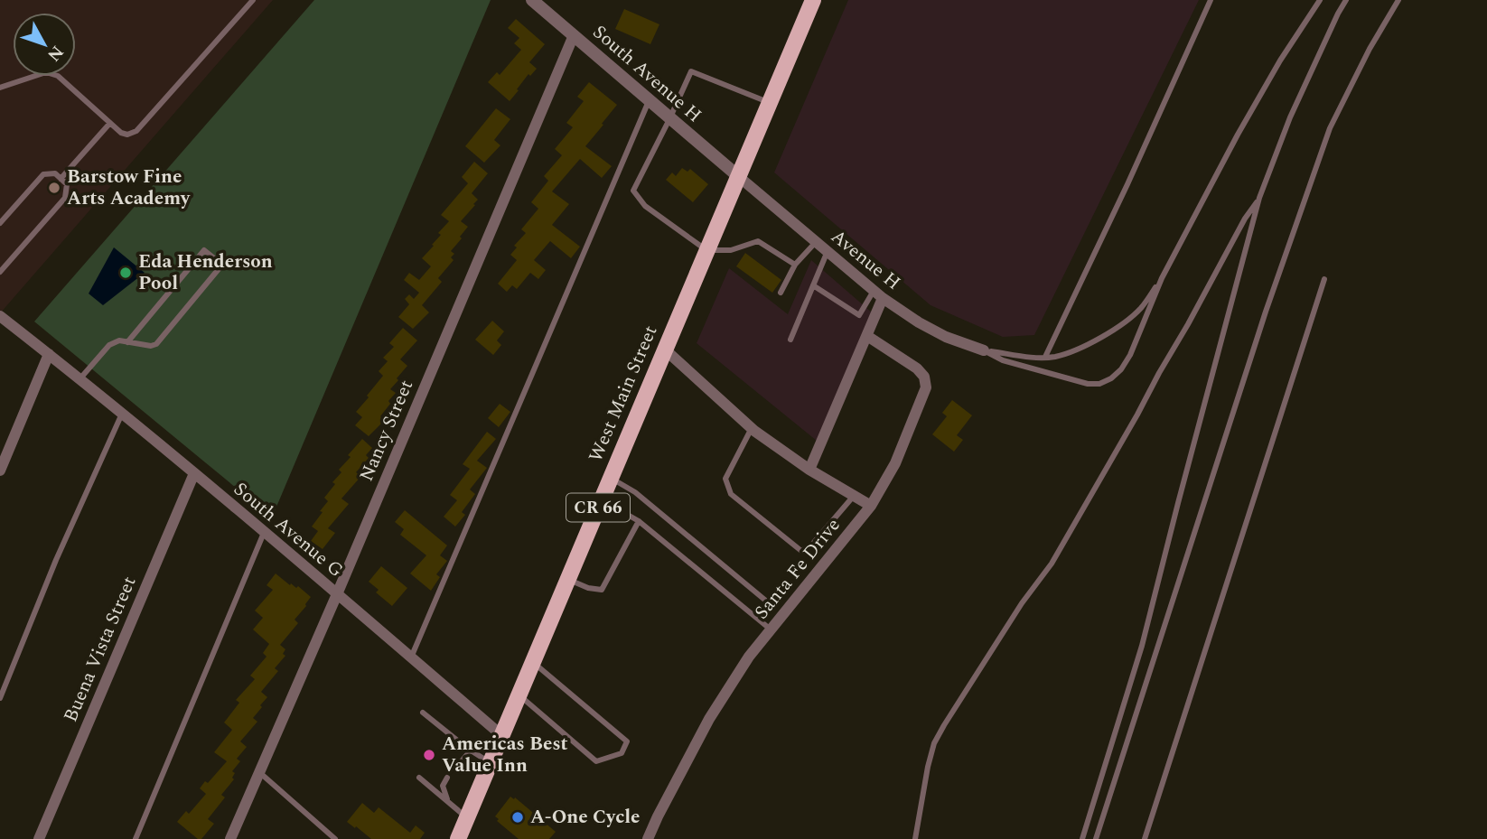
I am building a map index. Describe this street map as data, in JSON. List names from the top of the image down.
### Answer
{
  "streets": {
    "main road": ["West Main Street", "CR 66"],
    "street": [
      "South Avenue H",
      "Avenue H",
      "Nancy Street",
      "South Avenue G",
      "Santa Fe Drive",
      "Buena Vista Street"
    ]
  },
  "crossings": [
    ["South Avenue H", "Avenue H"],
    ["South Avenue H", "West Main Street"],
    ["South Avenue H", "Nancy Street"],
    ["Avenue H", "West Main Street"],
    ["West Main Street", "South Avenue G"],
    ["Nancy Street", "South Avenue G"],
    ["South Avenue G", "Buena Vista Street"]
  ],
  "places": [
    "Barstow Fine Arts Academy",
    "Eda Henderson Pool",
    "Americas Best Value Inn",
    "A-One Cycle"
  ],
  "north": "bottom right"
}
